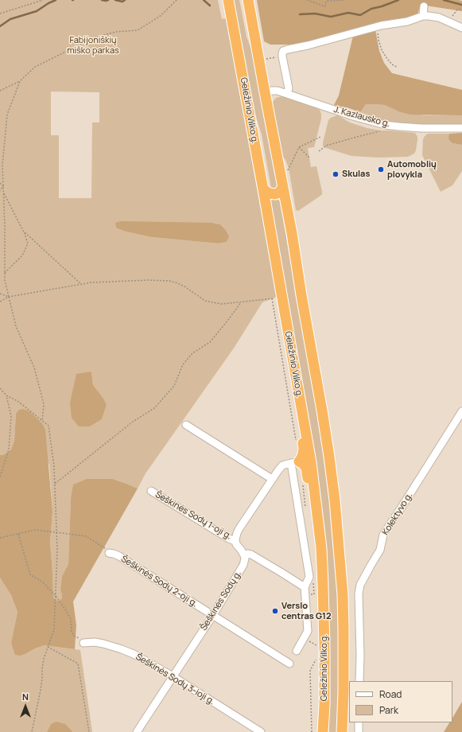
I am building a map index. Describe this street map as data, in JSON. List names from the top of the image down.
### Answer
{
  "streets": {
    "highway": ["Geležinio Vilko g."],
    "street": [
      "J. Kazlausko g.",
      "Kolektyvo g.",
      "Šeškinės Sodų 1-oji g.",
      "Šeškinės Sodų 2-oji g.",
      "Šeškinės Sodų g.",
      "Šeškinės Sodų 3-ioji g."
    ]
  },
  "crossings": [
    ["Šeškinės Sodų 2-oji g.", "Šeškinės Sodų g."],
    ["Šeškinės Sodų g.", "Šeškinės Sodų 3-ioji g."]
  ],
  "parks": ["Fabijoniškių miško parkas"],
  "places": ["Automoblių plovykla", "Skulas", "Verslo centras G12"],
  "legend": ["Road", "Park"],
  "north": "top"
}
